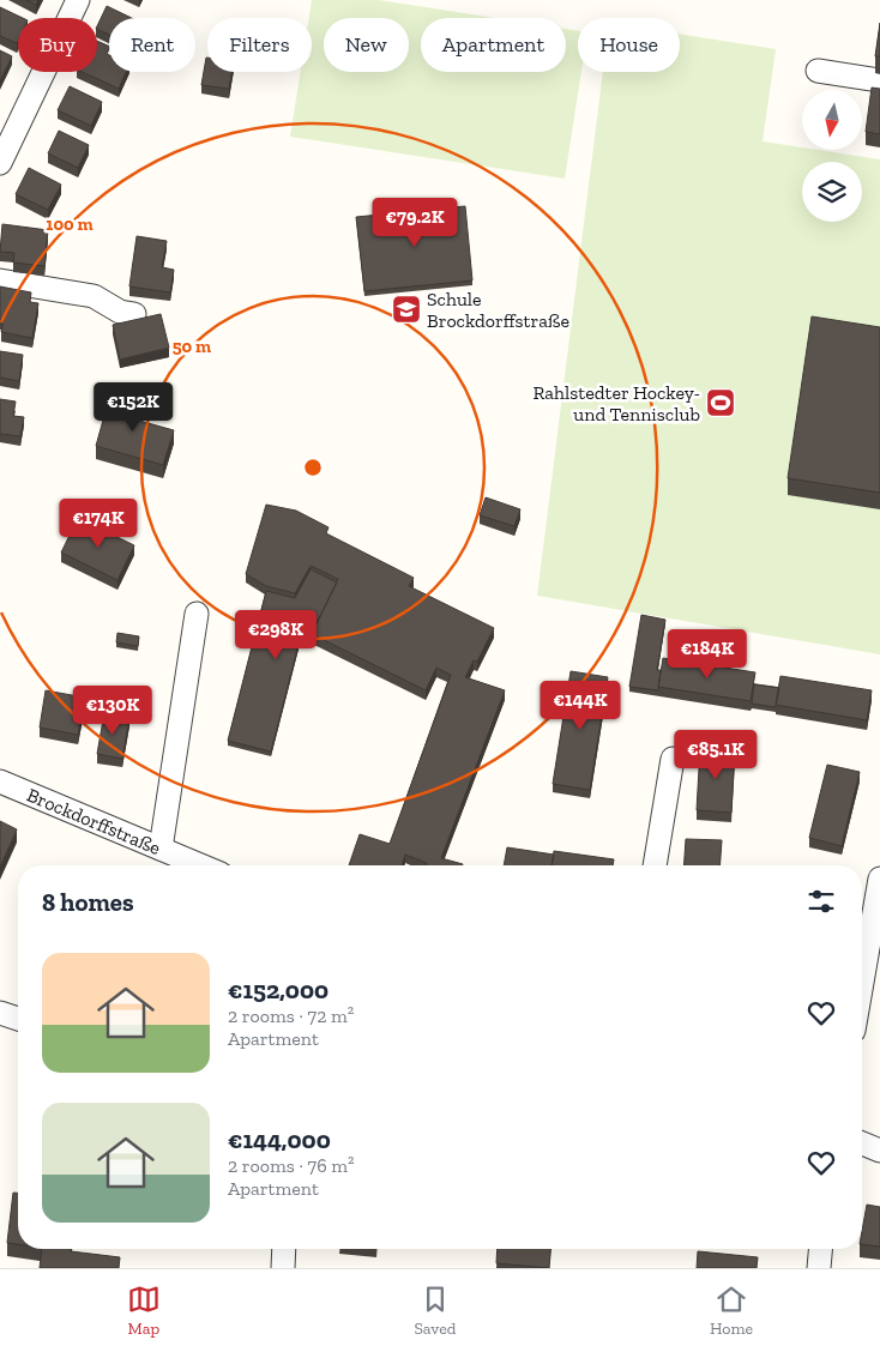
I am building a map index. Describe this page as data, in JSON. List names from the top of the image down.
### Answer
{
  "streets": {
    "street": ["Brockdorffstraße"]
  },
  "places": {
    "school or university": ["Schule Brockdorffstraße"],
    "sports": ["Rahlstedter Hockey- und Tennisclub"]
  },
  "north": "bottom",
  "page": {
    "chip": [
      "Buy",
      "Rent",
      "Filters",
      "New",
      "Apartment",
      "House"
    ],
    "price": [
      "€79.2K",
      "€152K",
      "€174K",
      "€298K",
      "€184K",
      "€144K",
      "€130K",
      "€85.1K"
    ],
    "heading": "8 homes",
    "list": [
      {
        "name": "€152,000",
        "note": "2 rooms · 72 m² · Apartment"
      },
      {
        "name": "€144,000",
        "note": "2 rooms · 76 m² · Apartment"
      }
    ],
    "tabs": ["Map", "Saved", "Home"]
  },
  "rings": ["100 m", "50 m"]
}
